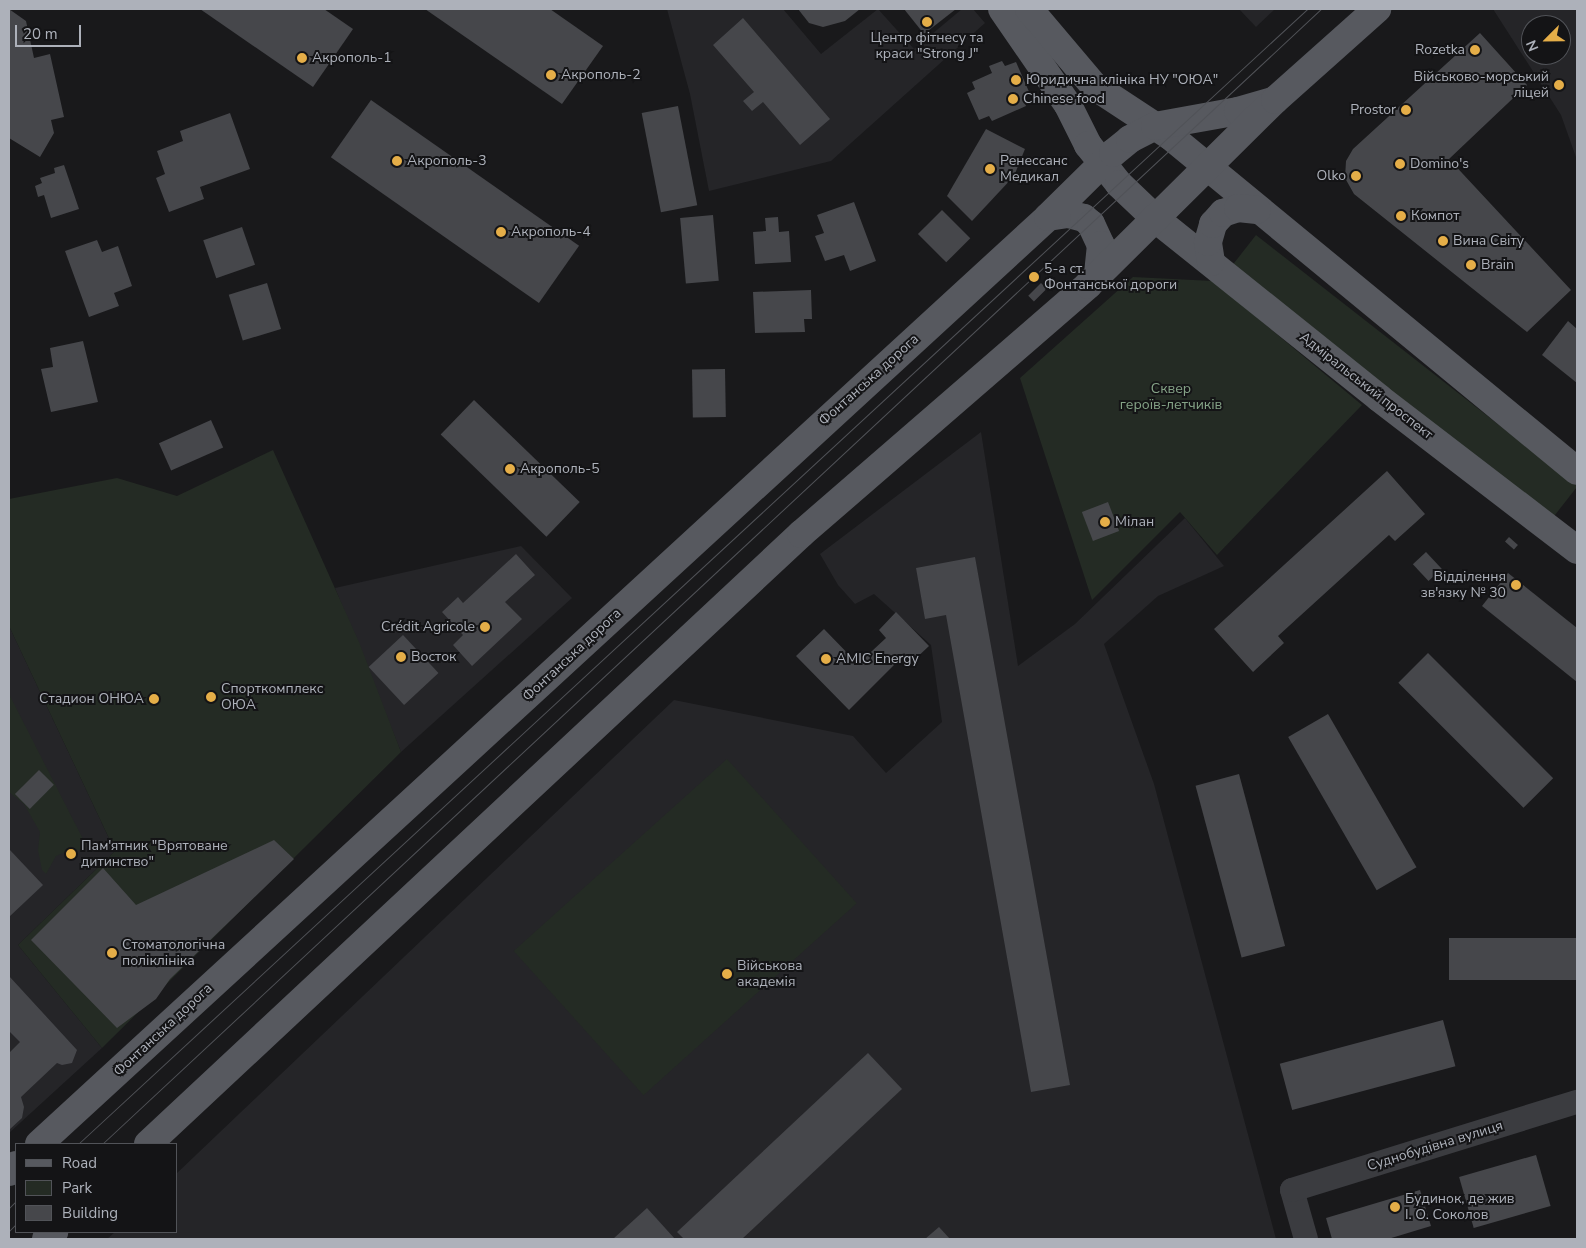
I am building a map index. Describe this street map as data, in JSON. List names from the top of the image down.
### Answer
{
  "streets": {
    "main road": ["Фонтанська дорога", "Адміральський проспект"],
    "street": ["Суднобудівна вулиця"]
  },
  "crossings": [
    ["Фонтанська дорога", "Адміральський проспект"]
  ],
  "parks": ["Сквер героїв-летчиків"],
  "places": [
    "Центр фітнесу та краси \"Strong J\"",
    "Rozetka",
    "Акрополь-1",
    "Акрополь-2",
    "Юридична клініка НУ \"ОЮА\"",
    "Військово-морський ліцей",
    "Chinese food",
    "Prostor",
    "Акрополь-3",
    "Domino's",
    "Ренессанс Медикал",
    "Olko",
    "Компот",
    "Акрополь-4",
    "Вина Світу",
    "Brain",
    "5-а ст. Фонтанської дороги",
    "Акрополь-5",
    "Мілан",
    "Відділення зв'язку № 30",
    "Crédit Agricole",
    "Восток",
    "AMIC Energy",
    "Спорткомплекс ОЮА",
    "Стадион ОНЮА",
    "Пам'ятник \"Врятоване дитинство\"",
    "Стоматологічна поліклініка",
    "Військова академія",
    "Будинок, де жив І. О. Соколов"
  ],
  "legend": ["Road", "Park", "Building"],
  "scale_bar": "20 m",
  "north": "bottom left"
}
